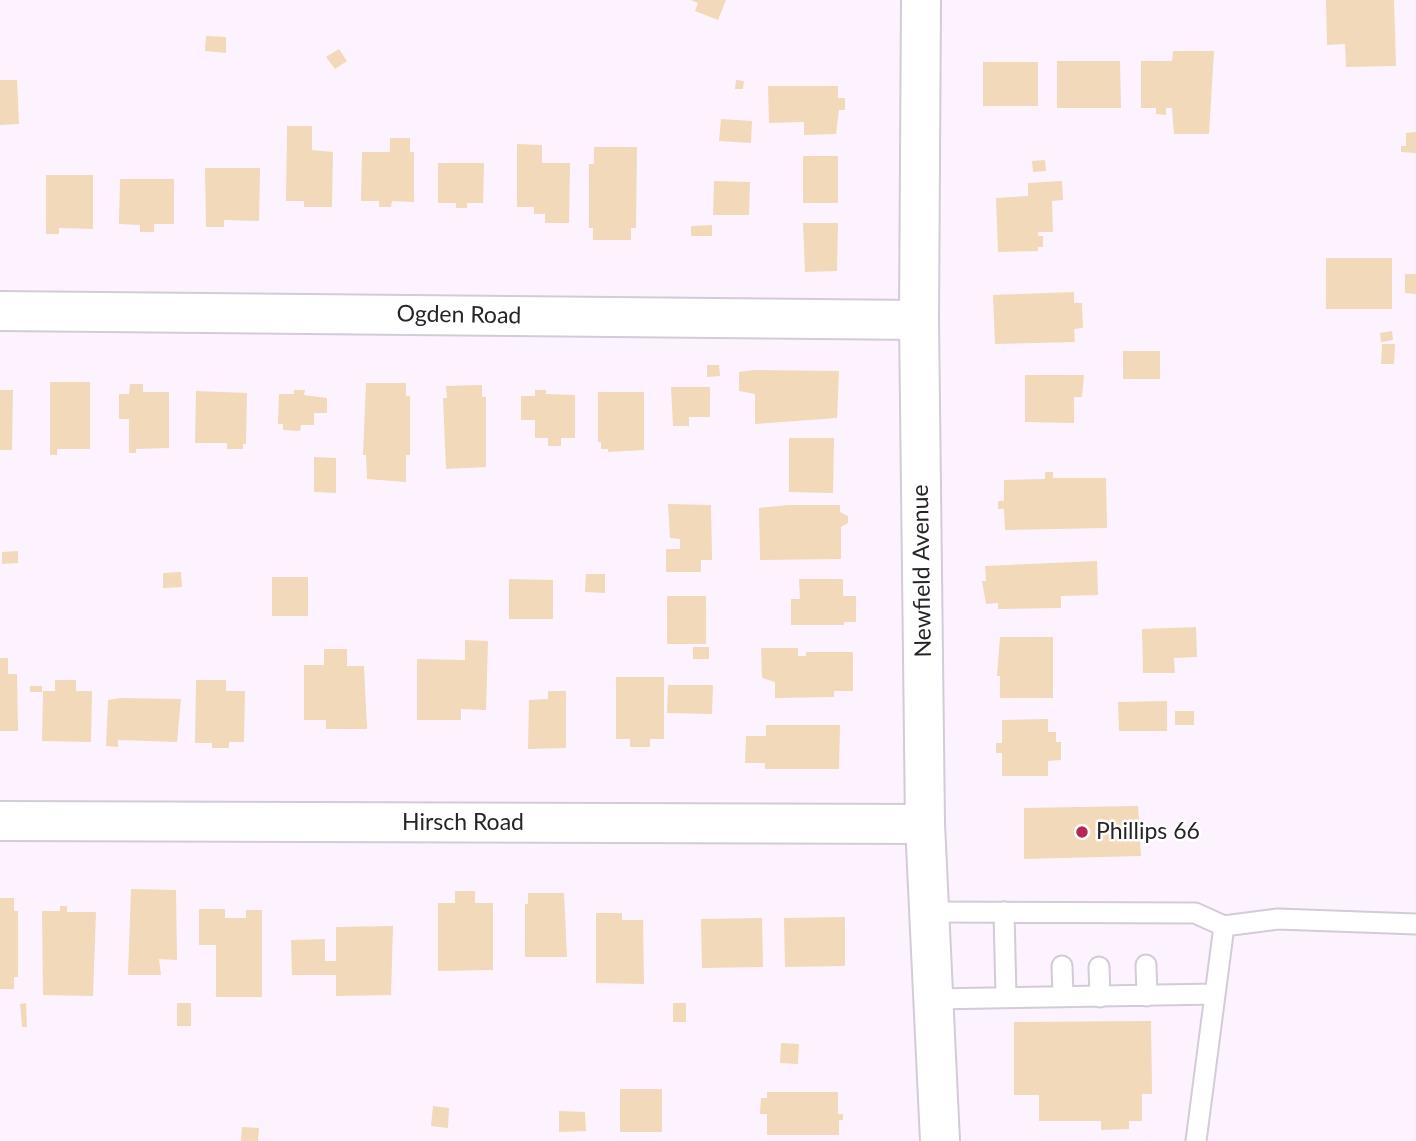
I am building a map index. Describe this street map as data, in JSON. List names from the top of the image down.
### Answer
{
  "streets": {
    "street": ["Ogden Road", "Newfield Avenue", "Hirsch Road"]
  },
  "crossings": [
    ["Ogden Road", "Newfield Avenue"],
    ["Newfield Avenue", "Hirsch Road"]
  ],
  "places": ["Phillips 66"]
}
